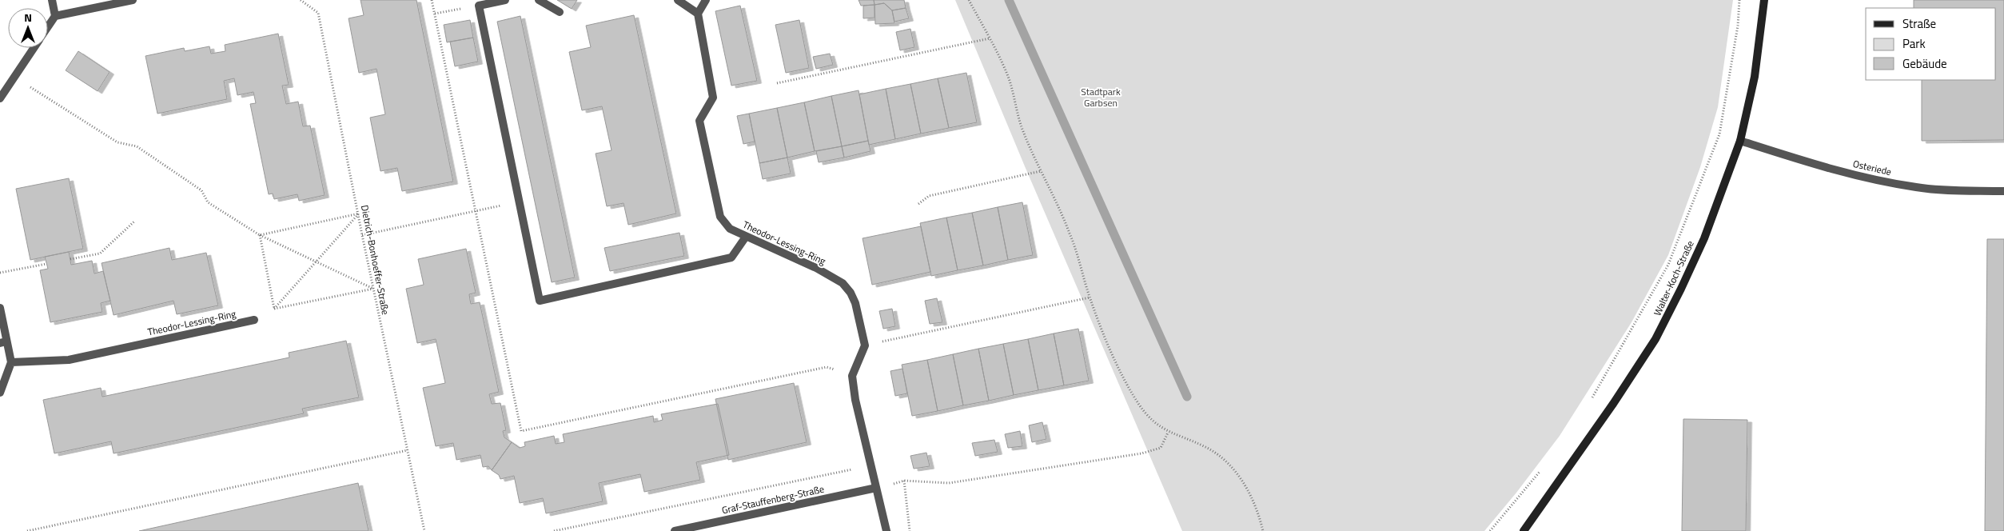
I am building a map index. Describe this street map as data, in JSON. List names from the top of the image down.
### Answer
{
  "streets": {
    "street": [
      "Osteriede",
      "Theodor-Lessing-Ring",
      "Walter-Koch-Straße",
      "Graf-Stauffenberg-Straße"
    ],
    "path": ["Dietrich-Bonhoeffer-Straße"]
  },
  "crossings": [
    ["Osteriede", "Walter-Koch-Straße"]
  ],
  "parks": ["Stadtpark Garbsen"],
  "legend": ["Straße", "Park", "Gebäude"],
  "north": "top"
}
